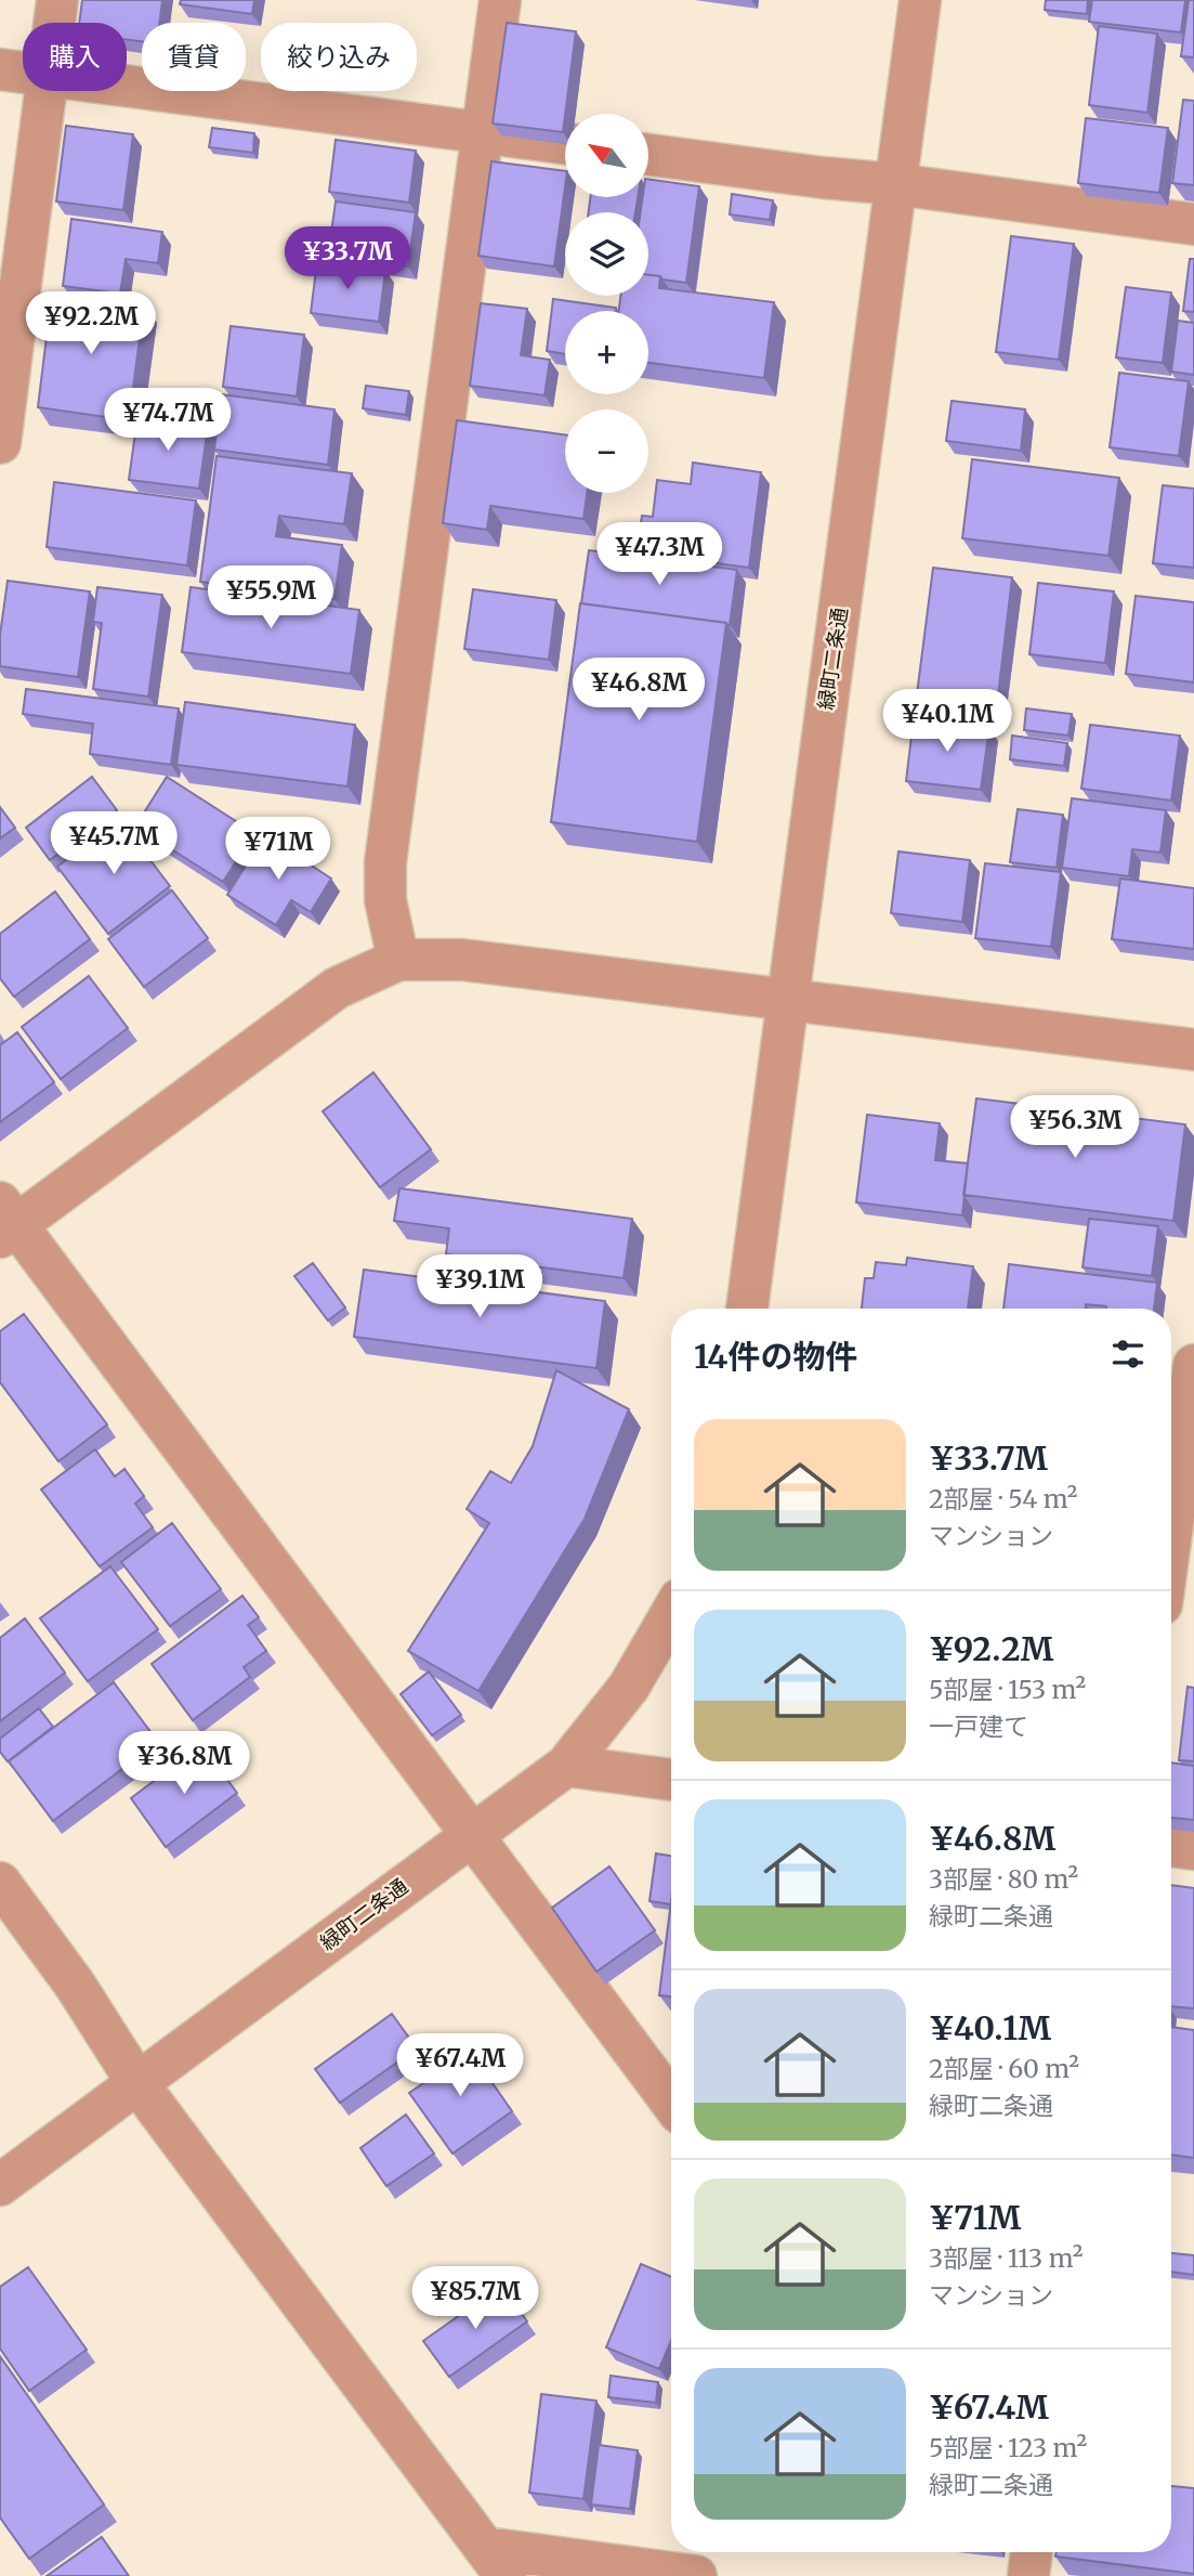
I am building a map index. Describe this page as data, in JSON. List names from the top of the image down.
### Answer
{
  "streets": {
    "street": ["緑町二条通"]
  },
  "north": "top left",
  "page": {
    "chip": ["購入", "賃貸", "絞り込み"],
    "map_buttons": ["+", "−"],
    "price": [
      "¥33.7M",
      "¥92.2M",
      "¥74.7M",
      "¥47.3M",
      "¥55.9M",
      "¥46.8M",
      "¥40.1M",
      "¥45.7M",
      "¥71M",
      "¥56.3M",
      "¥39.1M",
      "¥36.8M",
      "¥67.4M",
      "¥85.7M"
    ],
    "heading": "14件の物件",
    "list": [
      {
        "name": "¥33.7M",
        "note": "2部屋 · 54 m² · マンション"
      },
      {
        "name": "¥92.2M",
        "note": "5部屋 · 153 m² · 一戸建て"
      },
      {
        "name": "¥46.8M",
        "note": "3部屋 · 80 m² · 緑町二条通"
      },
      {
        "name": "¥40.1M",
        "note": "2部屋 · 60 m² · 緑町二条通"
      },
      {
        "name": "¥71M",
        "note": "3部屋 · 113 m² · マンション"
      },
      {
        "name": "¥67.4M",
        "note": "5部屋 · 123 m² · 緑町二条通"
      }
    ]
  }
}
